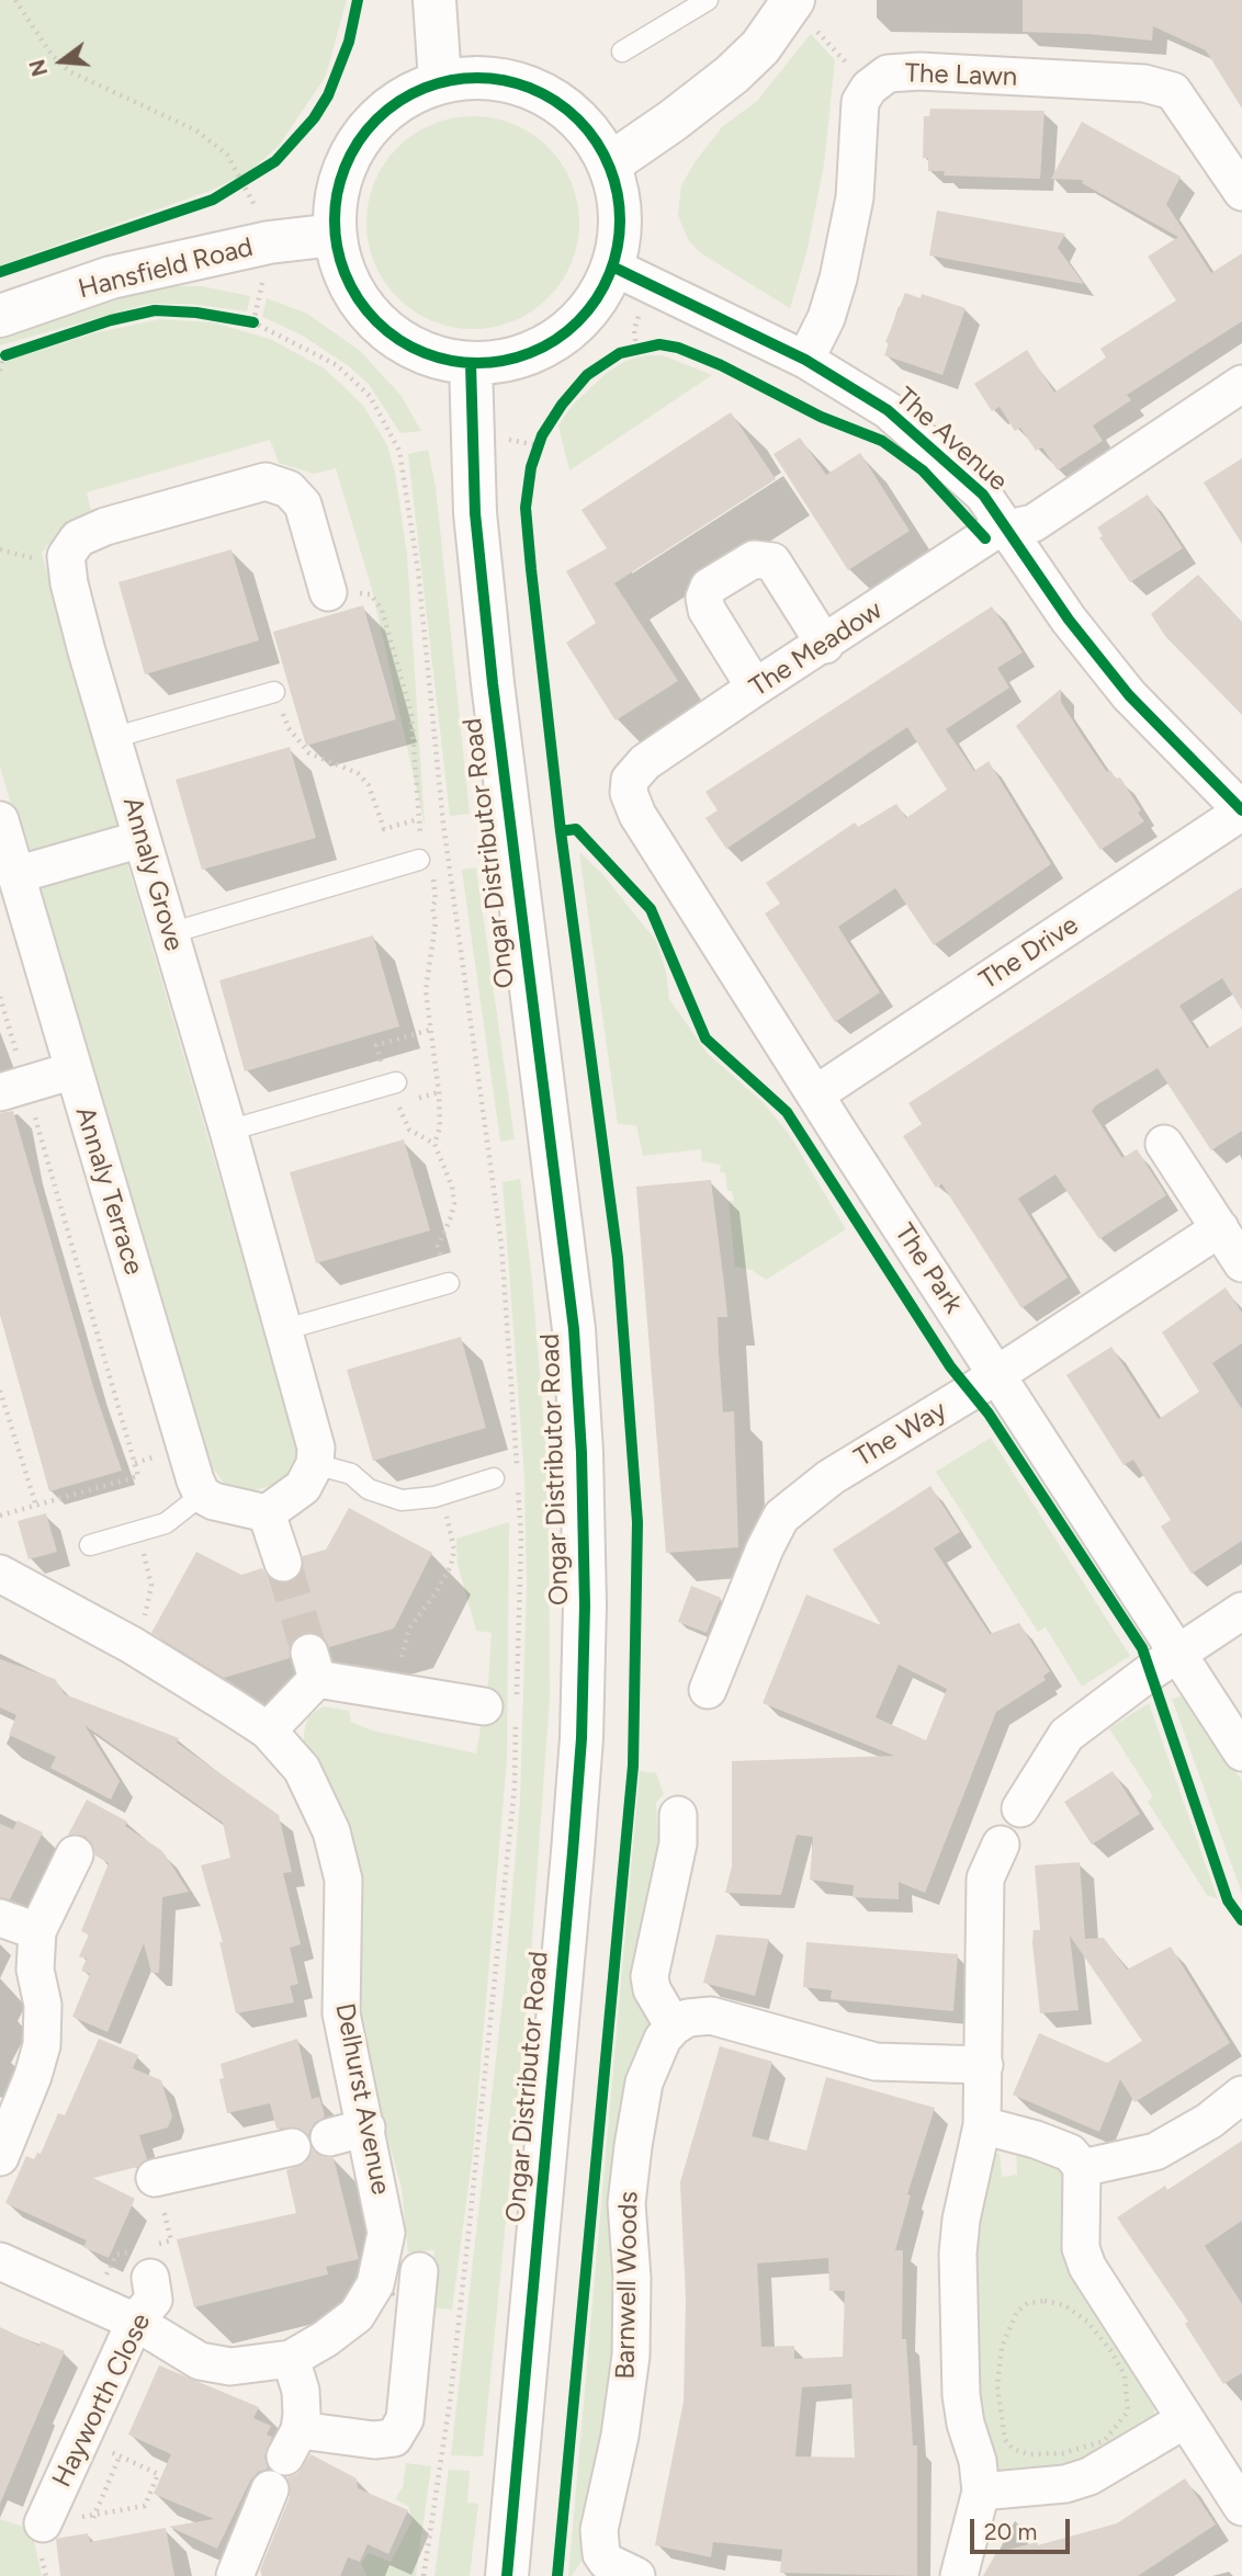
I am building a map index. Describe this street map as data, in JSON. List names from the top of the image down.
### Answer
{
  "streets": {
    "street": [
      "The Lawn",
      "Hansfield Road",
      "The Avenue",
      "The Meadow",
      "Ongar Distributor Road",
      "Annaly Grove",
      "The Drive",
      "Annaly Terrace",
      "The Park",
      "The Way",
      "Delhurst Avenue",
      "Barnwell Woods",
      "Hayworth Close"
    ]
  },
  "crossings": [
    ["The Lawn", "The Avenue"],
    ["The Avenue", "The Meadow"],
    ["The Avenue", "The Drive"],
    ["The Meadow", "The Park"],
    ["The Drive", "The Park"],
    ["The Park", "The Way"],
    ["Delhurst Avenue", "Hayworth Close"]
  ],
  "scale_bar": "20 m",
  "north": "left"
}
